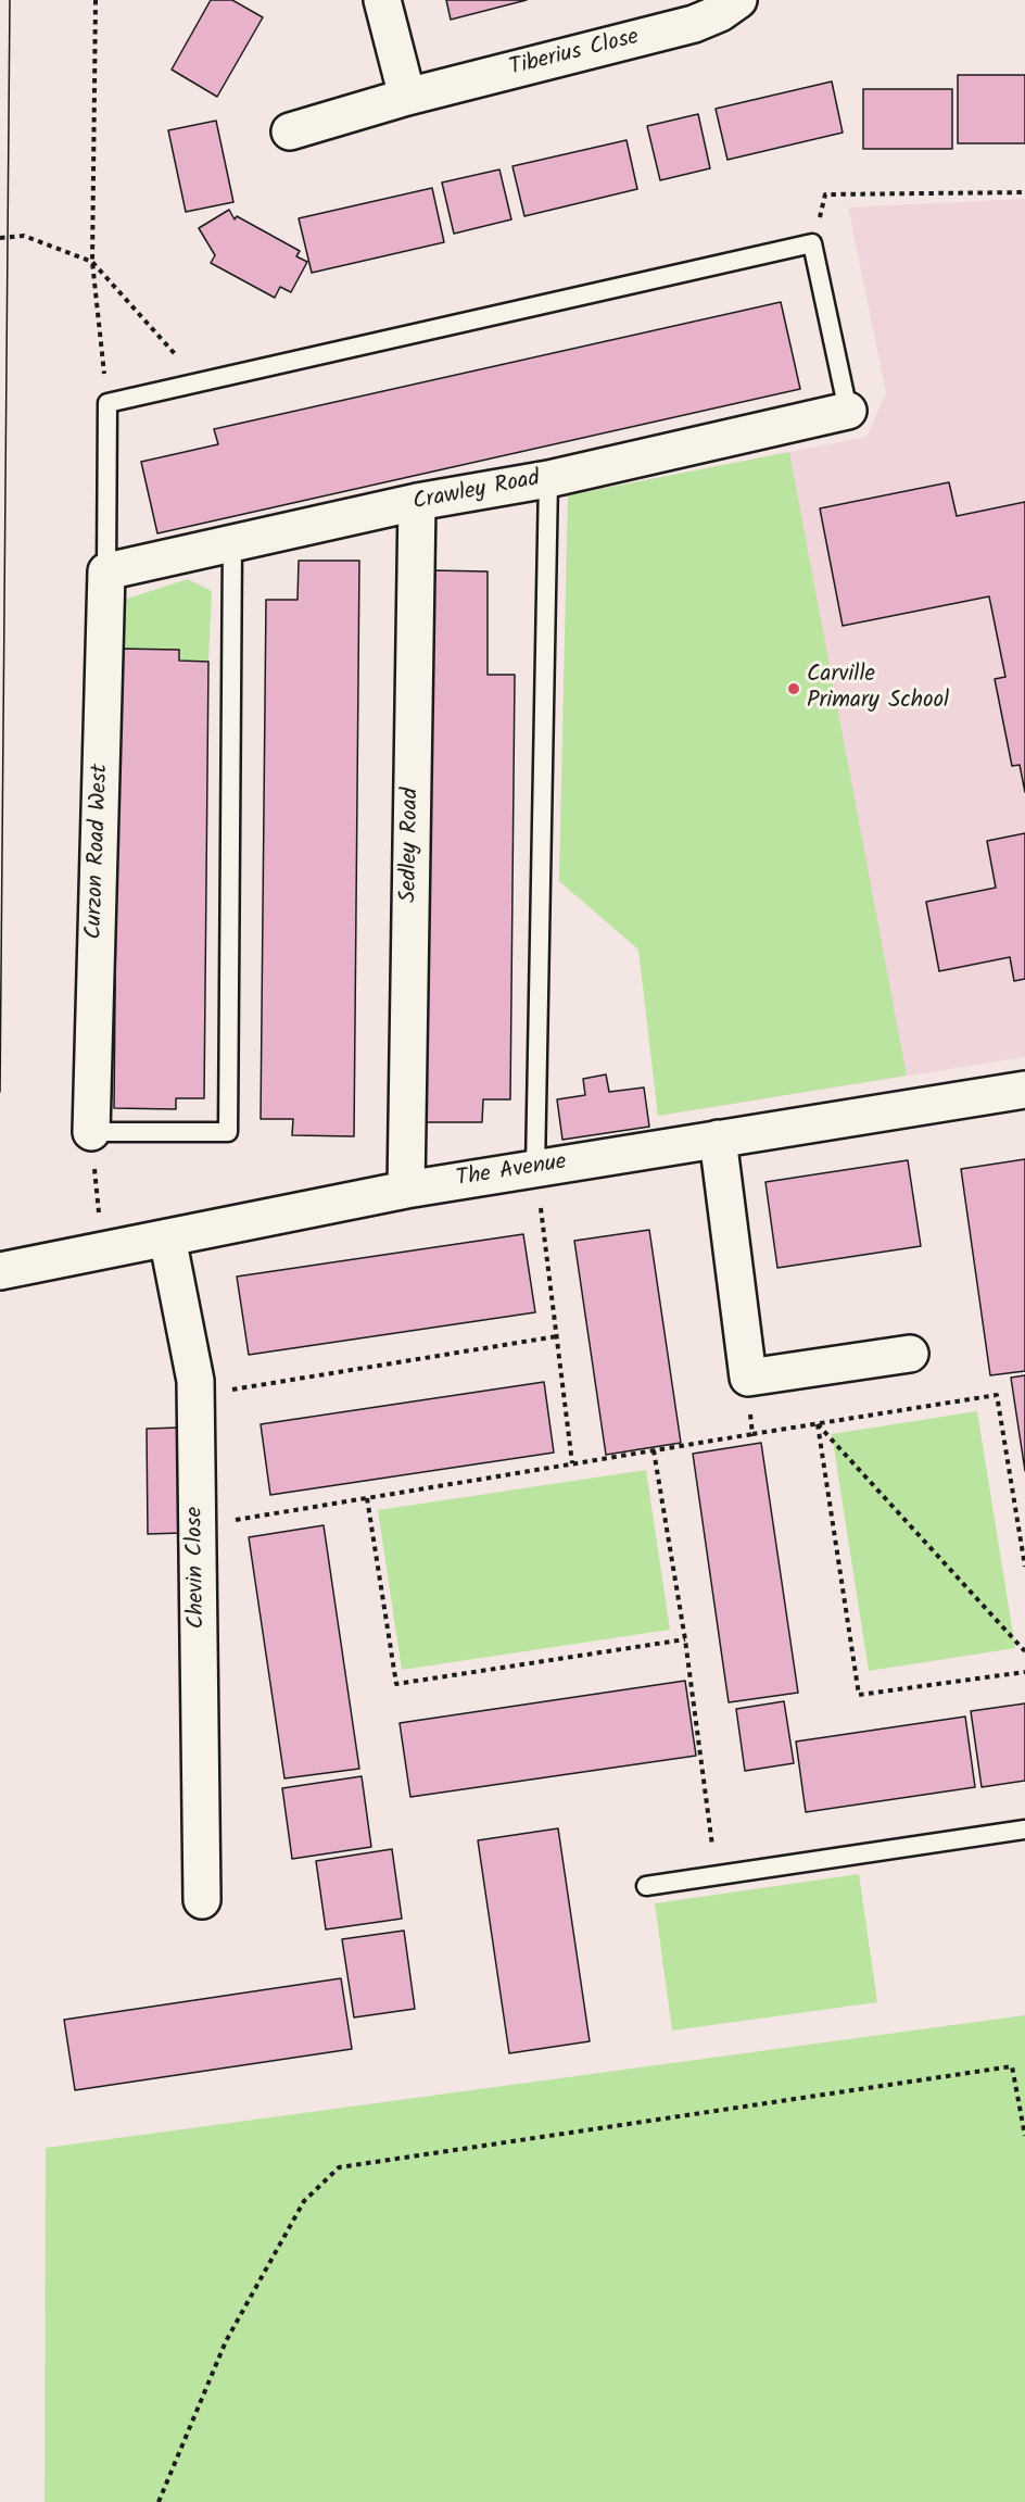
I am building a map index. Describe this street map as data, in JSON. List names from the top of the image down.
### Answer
{
  "streets": {
    "street": [
      "Tiberius Close",
      "Crawley Road",
      "Sedley Road",
      "Curzon Road West",
      "The Avenue",
      "Chevin Close"
    ]
  },
  "crossings": [
    ["Crawley Road", "Sedley Road"],
    ["Crawley Road", "Curzon Road West"],
    ["Sedley Road", "The Avenue"],
    ["The Avenue", "Chevin Close"]
  ],
  "places": ["Carville Primary School"]
}
